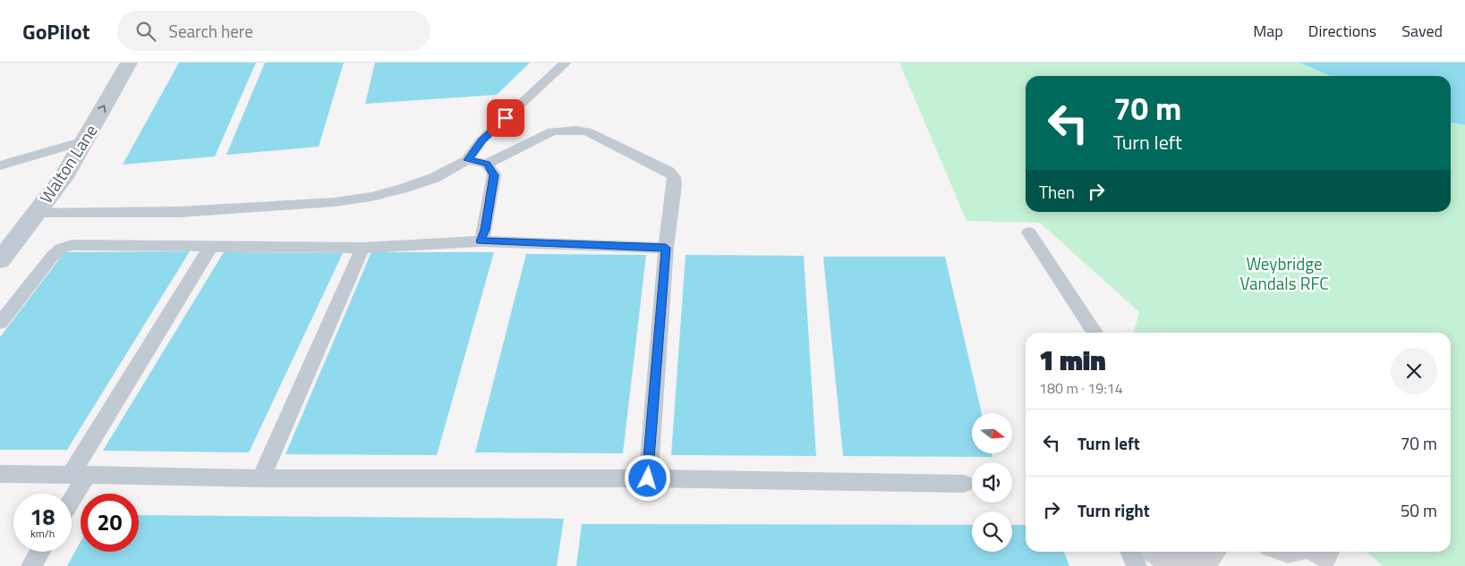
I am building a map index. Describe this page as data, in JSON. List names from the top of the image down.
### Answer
{
  "streets": {
    "street": ["Walton Lane"]
  },
  "one_way": ["Walton Lane"],
  "parks": ["Weybridge Vandals RFC"],
  "north": "right",
  "page": {
    "header": "GoPilot",
    "search": "Search here",
    "nav": ["Map", "Directions", "Saved"],
    "turn": ["70 m", "Turn left"],
    "then": "Then",
    "heading": ["1 min", "180 m · 19:14"],
    "list": [
      {
        "name": "Turn left",
        "value": "70 m"
      },
      {
        "name": "Turn right",
        "value": "50 m"
      }
    ],
    "speed": "18 km/h",
    "limit": "20"
  }
}
